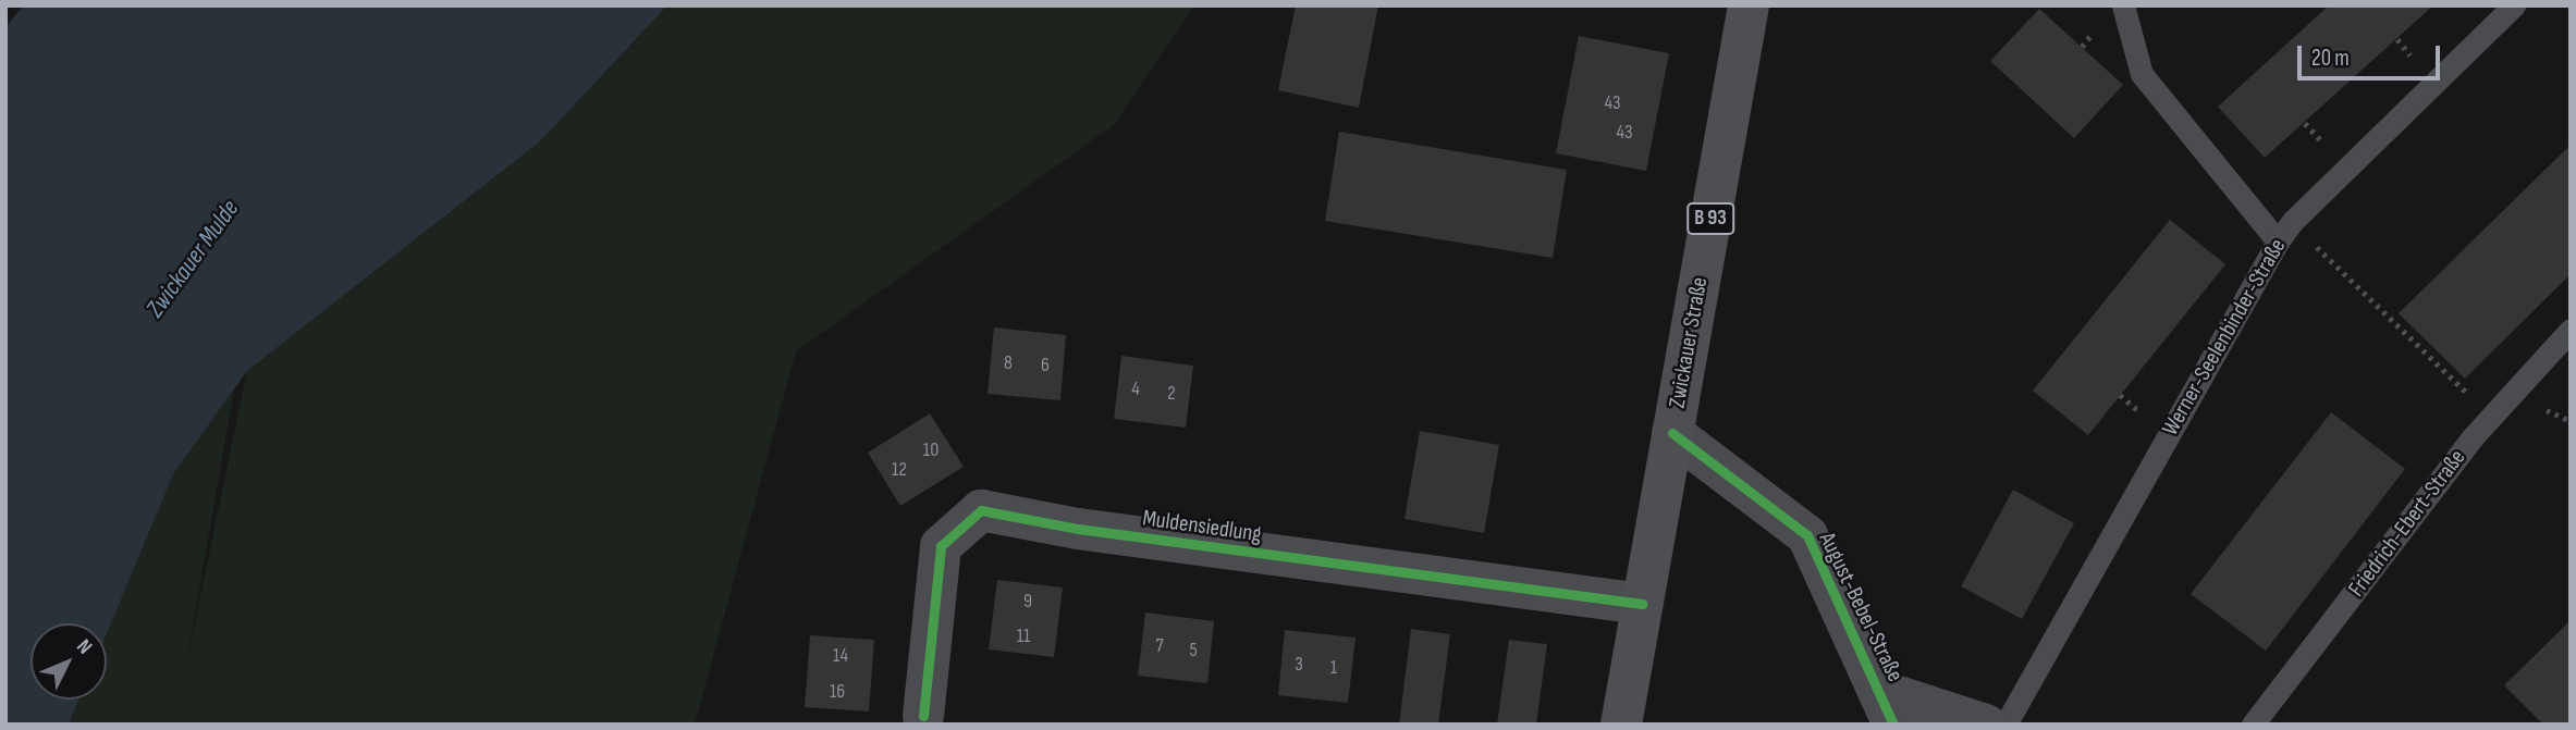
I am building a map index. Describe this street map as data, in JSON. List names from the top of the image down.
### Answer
{
  "streets": {
    "main road": ["B 93", "Zwickauer Straße"],
    "street": ["Muldensiedlung", "August-Bebel-Straße"],
    "lane": ["Werner-Seelenbinder-Straße", "Friedrich-Ebert-Straße"]
  },
  "crossings": [
    ["Zwickauer Straße", "Muldensiedlung"],
    ["Zwickauer Straße", "August-Bebel-Straße"]
  ],
  "water": ["Zwickauer Mulde"],
  "house_numbers": [
    "43",
    "43",
    "8",
    "6",
    "4",
    "2",
    "10",
    "12",
    "9",
    "11",
    "7",
    "5",
    "14",
    "3",
    "1",
    "16"
  ],
  "scale_bar": "20 m",
  "north": "top right"
}
